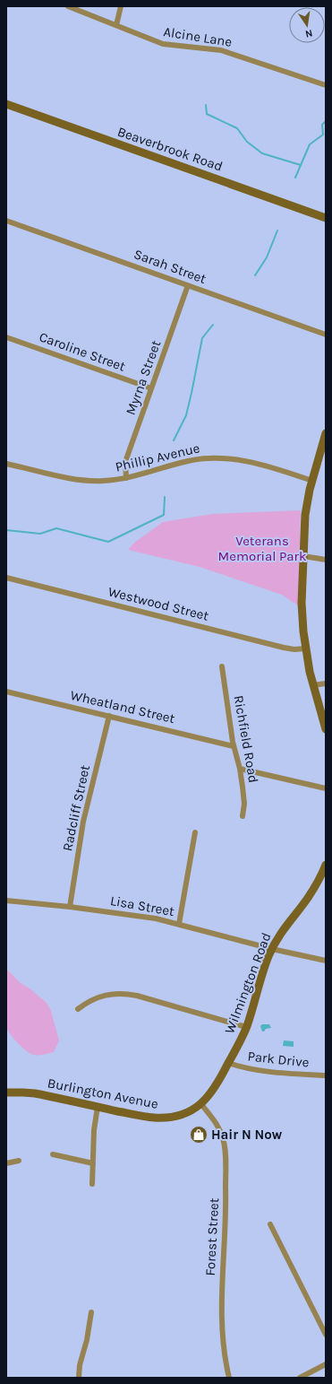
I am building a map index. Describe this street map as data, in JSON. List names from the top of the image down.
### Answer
{
  "streets": {
    "main road": ["Beaverbrook Road", "Wilmington Road", "Burlington Avenue"],
    "street": [
      "Alcine Lane",
      "Sarah Street",
      "Caroline Street",
      "Myrna Street",
      "Phillip Avenue",
      "Westwood Street",
      "Wheatland Street",
      "Richfield Road",
      "Radcliff Street",
      "Lisa Street",
      "Park Drive",
      "Forest Street"
    ]
  },
  "crossings": [
    ["Sarah Street", "Myrna Street"],
    ["Caroline Street", "Myrna Street"],
    ["Myrna Street", "Phillip Avenue"],
    ["Wheatland Street", "Richfield Road"],
    ["Wheatland Street", "Radcliff Street"],
    ["Radcliff Street", "Lisa Street"],
    ["Lisa Street", "Wilmington Road"],
    ["Wilmington Road", "Park Drive"],
    ["Wilmington Road", "Burlington Avenue"],
    ["Burlington Avenue", "Forest Street"]
  ],
  "parks": ["Veterans Memorial Park"],
  "places": {
    "shop": ["Hair N Now"]
  },
  "north": "bottom"
}
